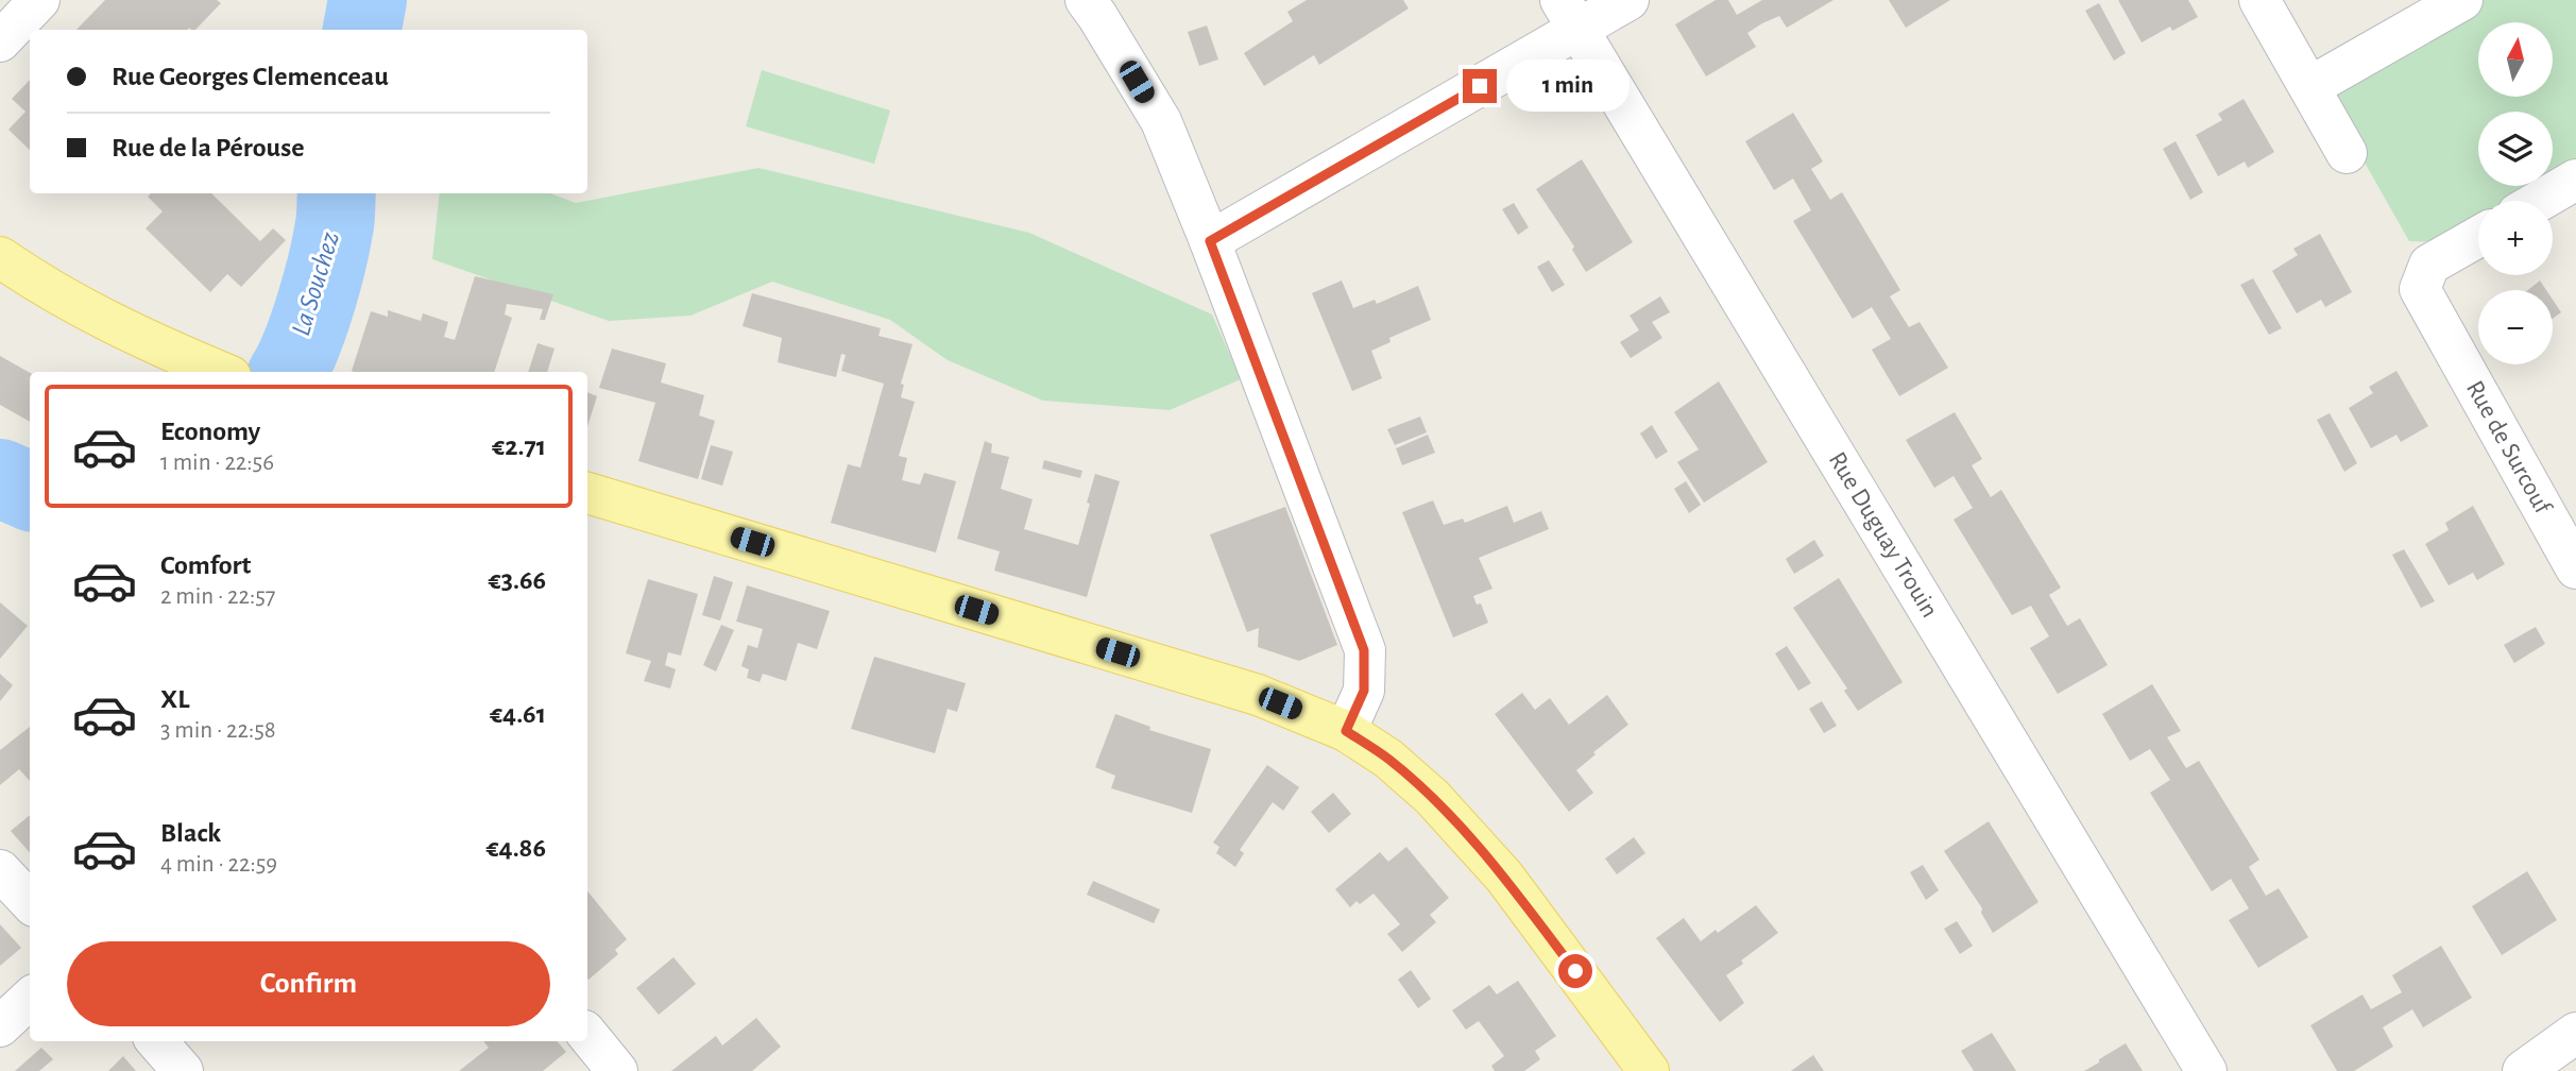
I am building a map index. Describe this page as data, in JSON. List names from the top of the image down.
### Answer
{
  "streets": {
    "street": ["Rue de Surcouf", "Rue Duguay Trouin"]
  },
  "water": ["La Souchez"],
  "north": "top",
  "page": {
    "map_buttons": ["+", "−"],
    "banner": ["Rue Georges Clemenceau", "Rue de la Pérouse"],
    "bubble": "1 min",
    "list": [
      {
        "name": "Economy",
        "note": "1 min · 22:56",
        "value": "€2.71"
      },
      {
        "name": "Comfort",
        "note": "2 min · 22:57",
        "value": "€3.66"
      },
      {
        "name": "XL",
        "note": "3 min · 22:58",
        "value": "€4.61"
      },
      {
        "name": "Black",
        "note": "4 min · 22:59",
        "value": "€4.86"
      }
    ],
    "buttons": "Confirm"
  }
}
